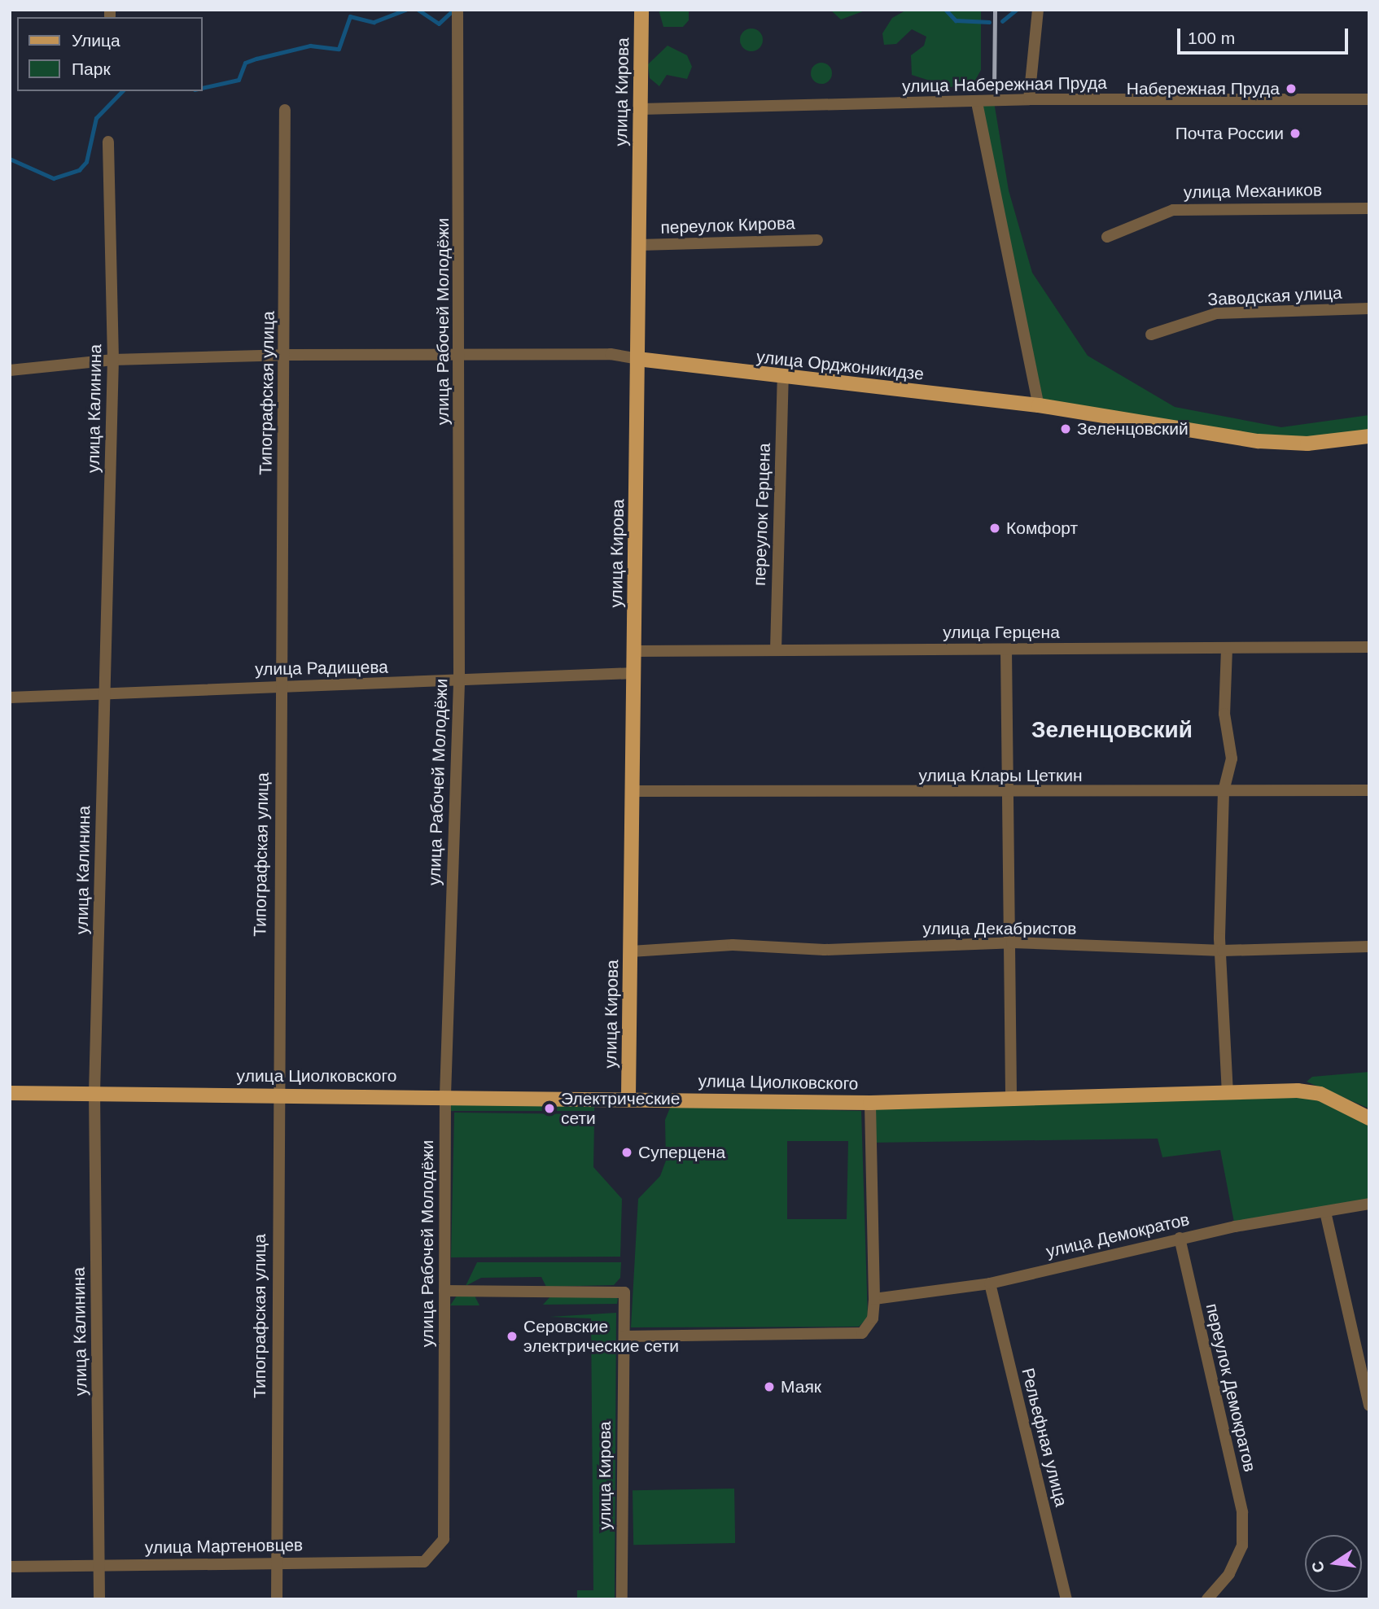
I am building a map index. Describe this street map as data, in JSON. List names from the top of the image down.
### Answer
{
  "streets": {
    "main road": ["улица Кирова", "улица Орджоникидзе", "улица Циолковского"],
    "street": [
      "улица Набережная Пруда",
      "улица Механиков",
      "переулок Кирова",
      "Заводская улица",
      "улица Рабочей Молодёжи",
      "Типографская улица",
      "улица Калинина",
      "переулок Герцена",
      "улица Герцена",
      "улица Радищева",
      "улица Клары Цеткин",
      "улица Декабристов",
      "улица Демократов",
      "переулок Демократов",
      "Рельефная улица",
      "улица Мартеновцев"
    ]
  },
  "crossings": [
    ["улица Набережная Пруда", "улица Кирова"],
    ["улица Кирова", "переулок Кирова"],
    ["улица Кирова", "улица Рабочей Молодёжи"],
    ["улица Кирова", "улица Орджоникидзе"],
    ["улица Кирова", "улица Герцена"],
    ["улица Кирова", "улица Радищева"],
    ["улица Кирова", "улица Клары Цеткин"],
    ["улица Кирова", "улица Декабристов"],
    ["улица Кирова", "улица Циолковского"],
    ["улица Рабочей Молодёжи", "улица Радищева"],
    ["улица Рабочей Молодёжи", "улица Циолковского"],
    ["улица Рабочей Молодёжи", "улица Мартеновцев"],
    ["улица Орджоникидзе", "переулок Герцена"],
    ["Типографская улица", "улица Радищева"],
    ["Типографская улица", "улица Циолковского"],
    ["Типографская улица", "улица Мартеновцев"],
    ["улица Калинина", "улица Радищева"],
    ["улица Калинина", "улица Циолковского"],
    ["улица Калинина", "улица Мартеновцев"],
    ["переулок Герцена", "улица Герцена"],
    ["улица Демократов", "переулок Демократов"],
    ["улица Демократов", "Рельефная улица"]
  ],
  "districts": ["Зеленцовский"],
  "places": [
    "Набережная Пруда",
    "Почта России",
    "Зеленцовский",
    "Комфорт",
    "Электрические сети",
    "Суперцена",
    "Серовские электрические сети",
    "Маяк"
  ],
  "legend": ["Улица", "Парк"],
  "scale_bar": "100 m",
  "north": "left"
}
